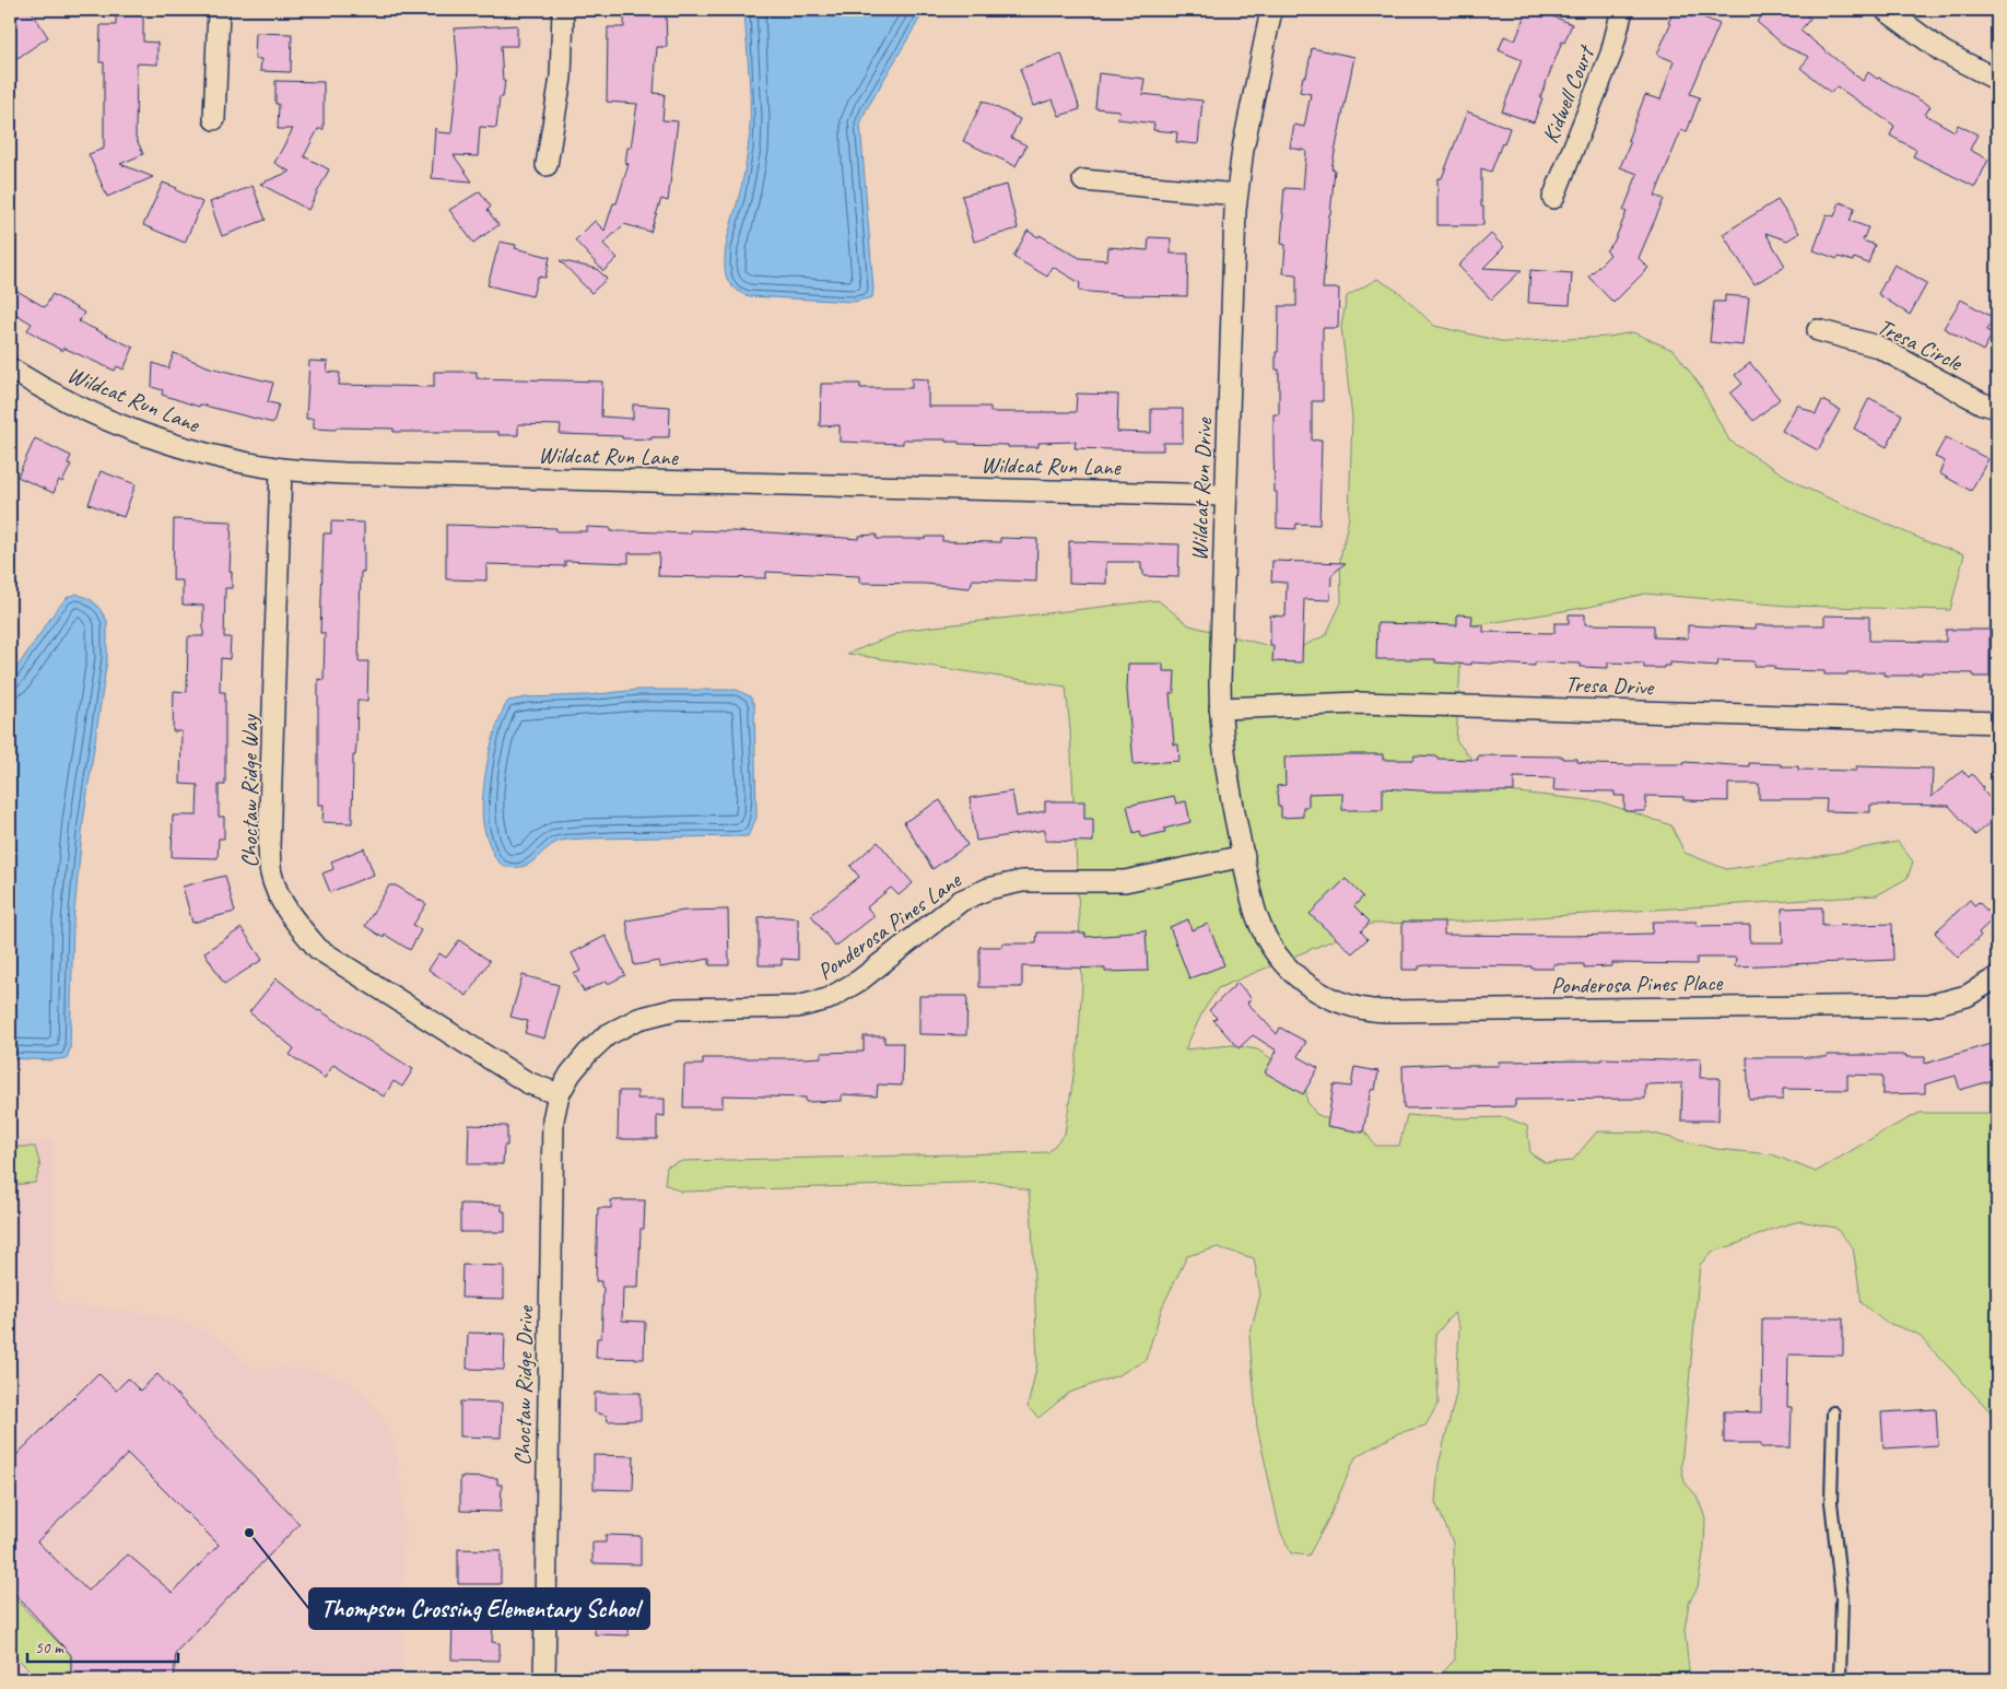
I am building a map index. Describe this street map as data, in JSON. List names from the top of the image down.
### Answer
{
  "streets": {
    "street": [
      "Kidwell Court",
      "Tresa Circle",
      "Wildcat Run Lane",
      "Wildcat Run Drive",
      "Tresa Drive",
      "Choctaw Ridge Way",
      "Ponderosa Pines Lane",
      "Ponderosa Pines Place",
      "Choctaw Ridge Drive"
    ]
  },
  "crossings": [
    ["Wildcat Run Lane", "Wildcat Run Drive"],
    ["Wildcat Run Lane", "Choctaw Ridge Way"],
    ["Wildcat Run Drive", "Tresa Drive"],
    ["Wildcat Run Drive", "Ponderosa Pines Lane"],
    ["Wildcat Run Drive", "Ponderosa Pines Place"],
    ["Choctaw Ridge Way", "Ponderosa Pines Lane"],
    ["Choctaw Ridge Way", "Choctaw Ridge Drive"],
    ["Ponderosa Pines Lane", "Choctaw Ridge Drive"]
  ],
  "places": ["Thompson Crossing Elementary School"],
  "scale_bar": "50 m"
}
